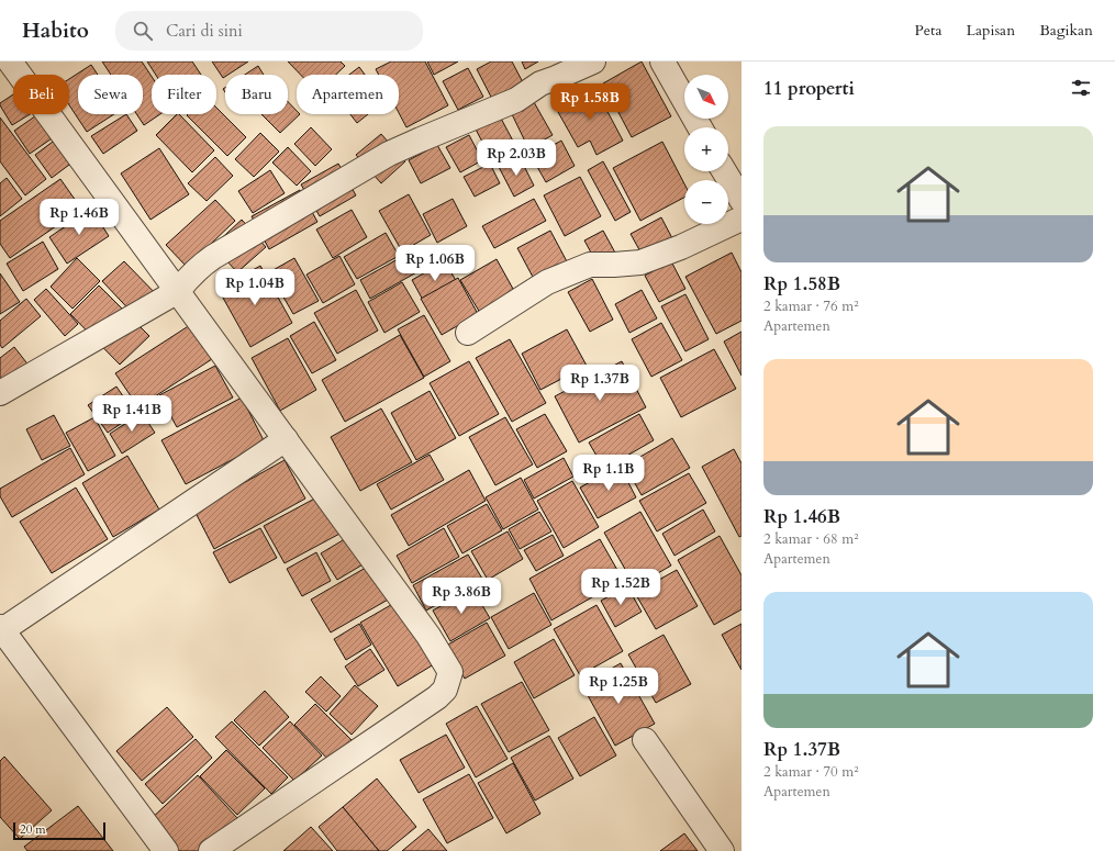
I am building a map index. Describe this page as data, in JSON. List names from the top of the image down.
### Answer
{
  "scale_bar": "20 m",
  "north": "bottom right",
  "page": {
    "header": "Habito",
    "search": "Cari di sini",
    "nav": ["Peta", "Lapisan", "Bagikan"],
    "heading": "11 properti",
    "map_buttons": ["+", "−"],
    "chip": [
      "Beli",
      "Sewa",
      "Filter",
      "Baru",
      "Apartemen"
    ],
    "price": [
      "Rp 1.58B",
      "Rp 2.03B",
      "Rp 1.46B",
      "Rp 1.06B",
      "Rp 1.04B",
      "Rp 1.37B",
      "Rp 1.41B",
      "Rp 1.1B",
      "Rp 1.52B",
      "Rp 3.86B",
      "Rp 1.25B"
    ],
    "list": [
      {
        "name": "Rp 1.58B",
        "note": "2 kamar · 76 m² · Apartemen"
      },
      {
        "name": "Rp 1.46B",
        "note": "2 kamar · 68 m² · Apartemen"
      },
      {
        "name": "Rp 1.37B",
        "note": "2 kamar · 70 m² · Apartemen"
      }
    ],
    "scale": "20 m"
  }
}
